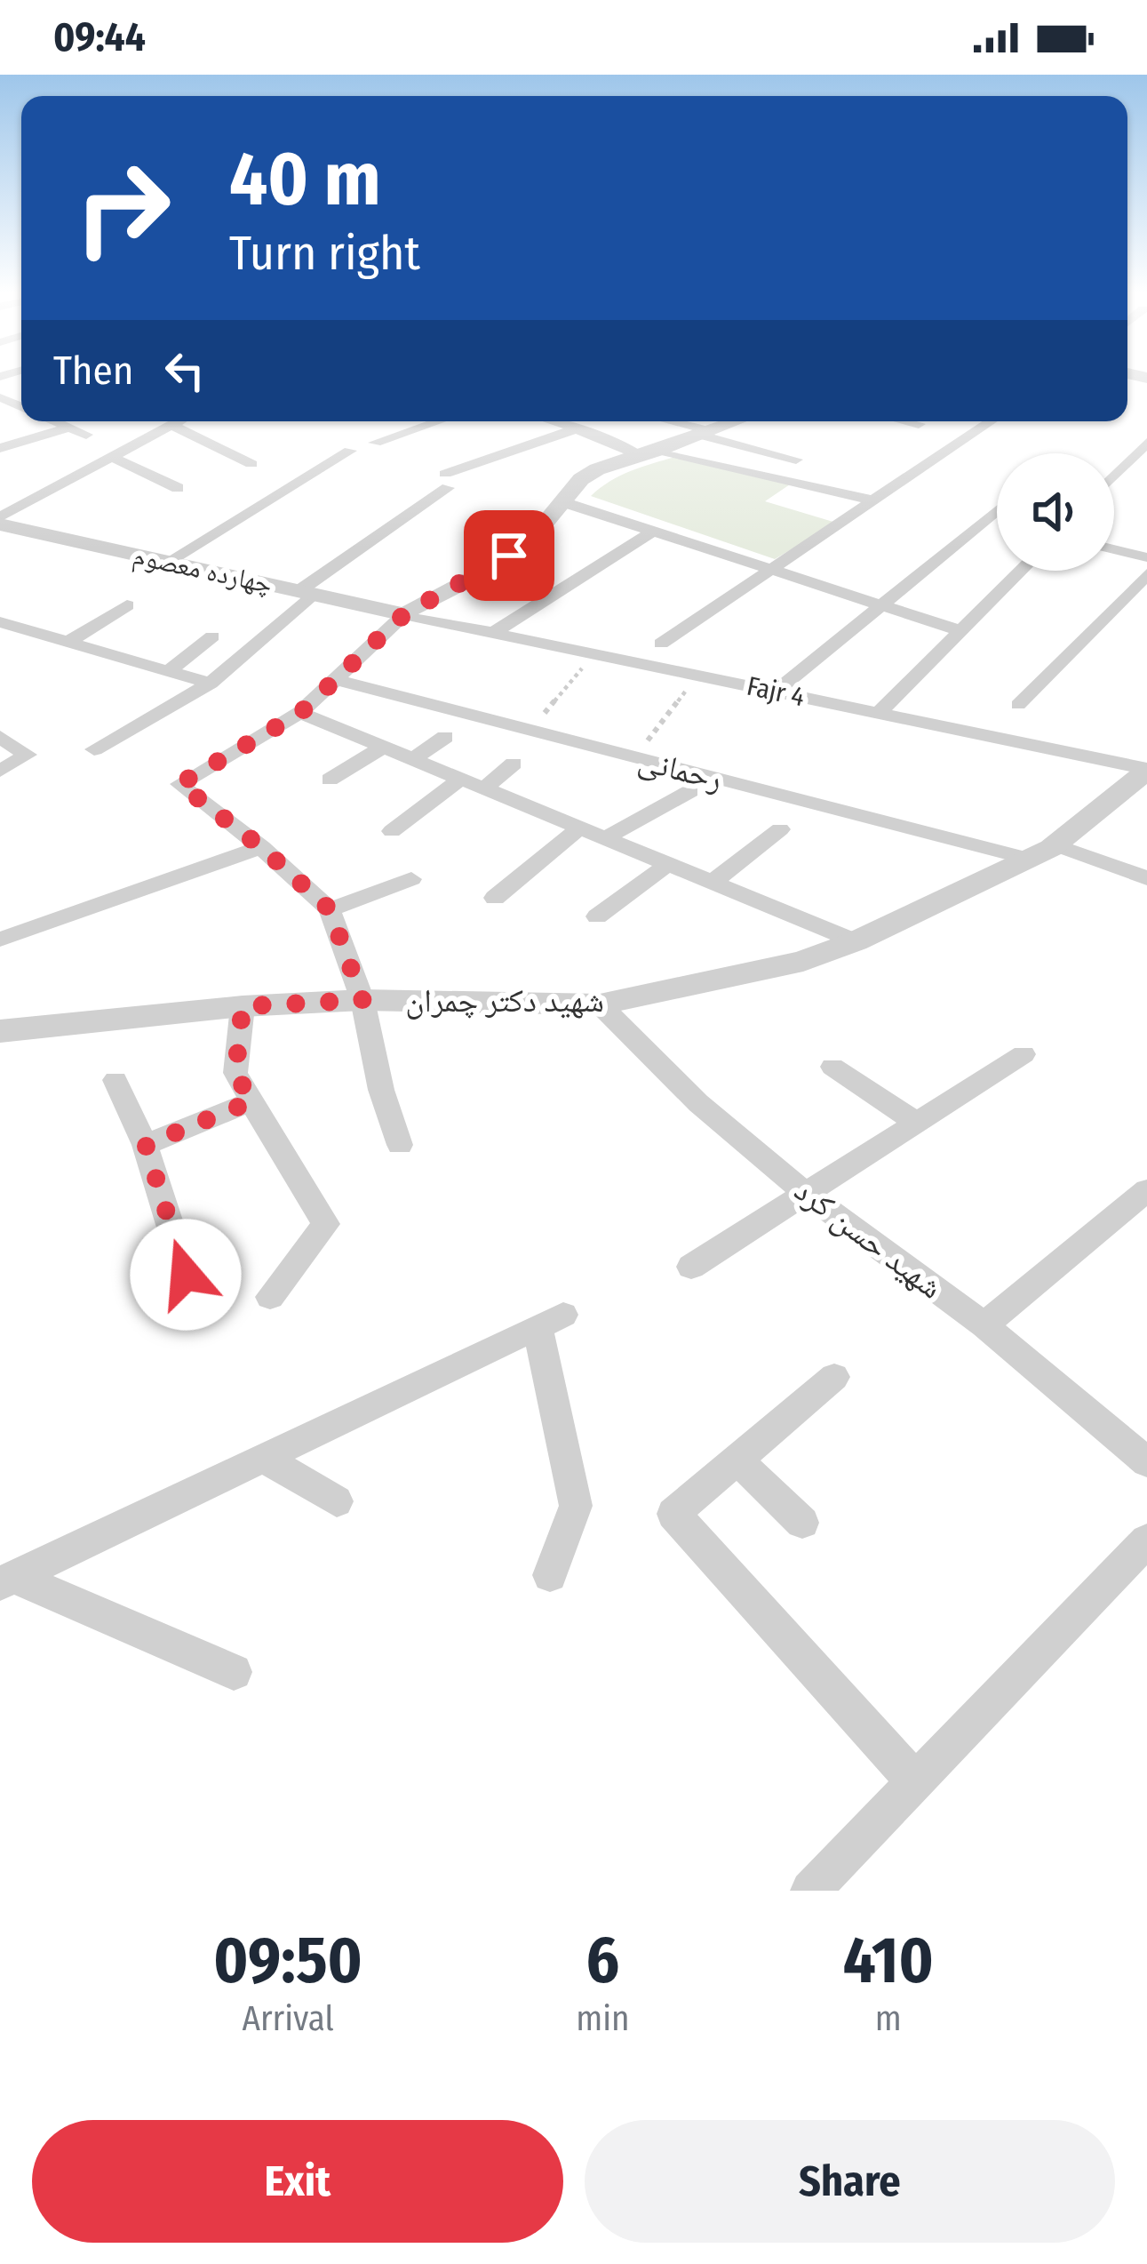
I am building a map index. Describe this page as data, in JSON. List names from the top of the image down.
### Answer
{
  "streets": {
    "street": [
      "چهارده معصوم",
      "Fajr 4",
      "رحمانی",
      "شهید دکتر چمران",
      "شهید حسن کرد"
    ]
  },
  "crossings": [
    ["چهارده معصوم", "Fajr 4"],
    ["Fajr 4", "شهید دکتر چمران"],
    ["رحمانی", "شهید دکتر چمران"],
    ["شهید دکتر چمران", "شهید حسن کرد"]
  ],
  "page": {
    "status": "09:44",
    "turn": ["40 m", "Turn right"],
    "then": "Then",
    "eta": [
      "09:50",
      "Arrival",
      "6",
      "min",
      "410",
      "m"
    ],
    "buttons": ["Exit", "Share"]
  }
}
